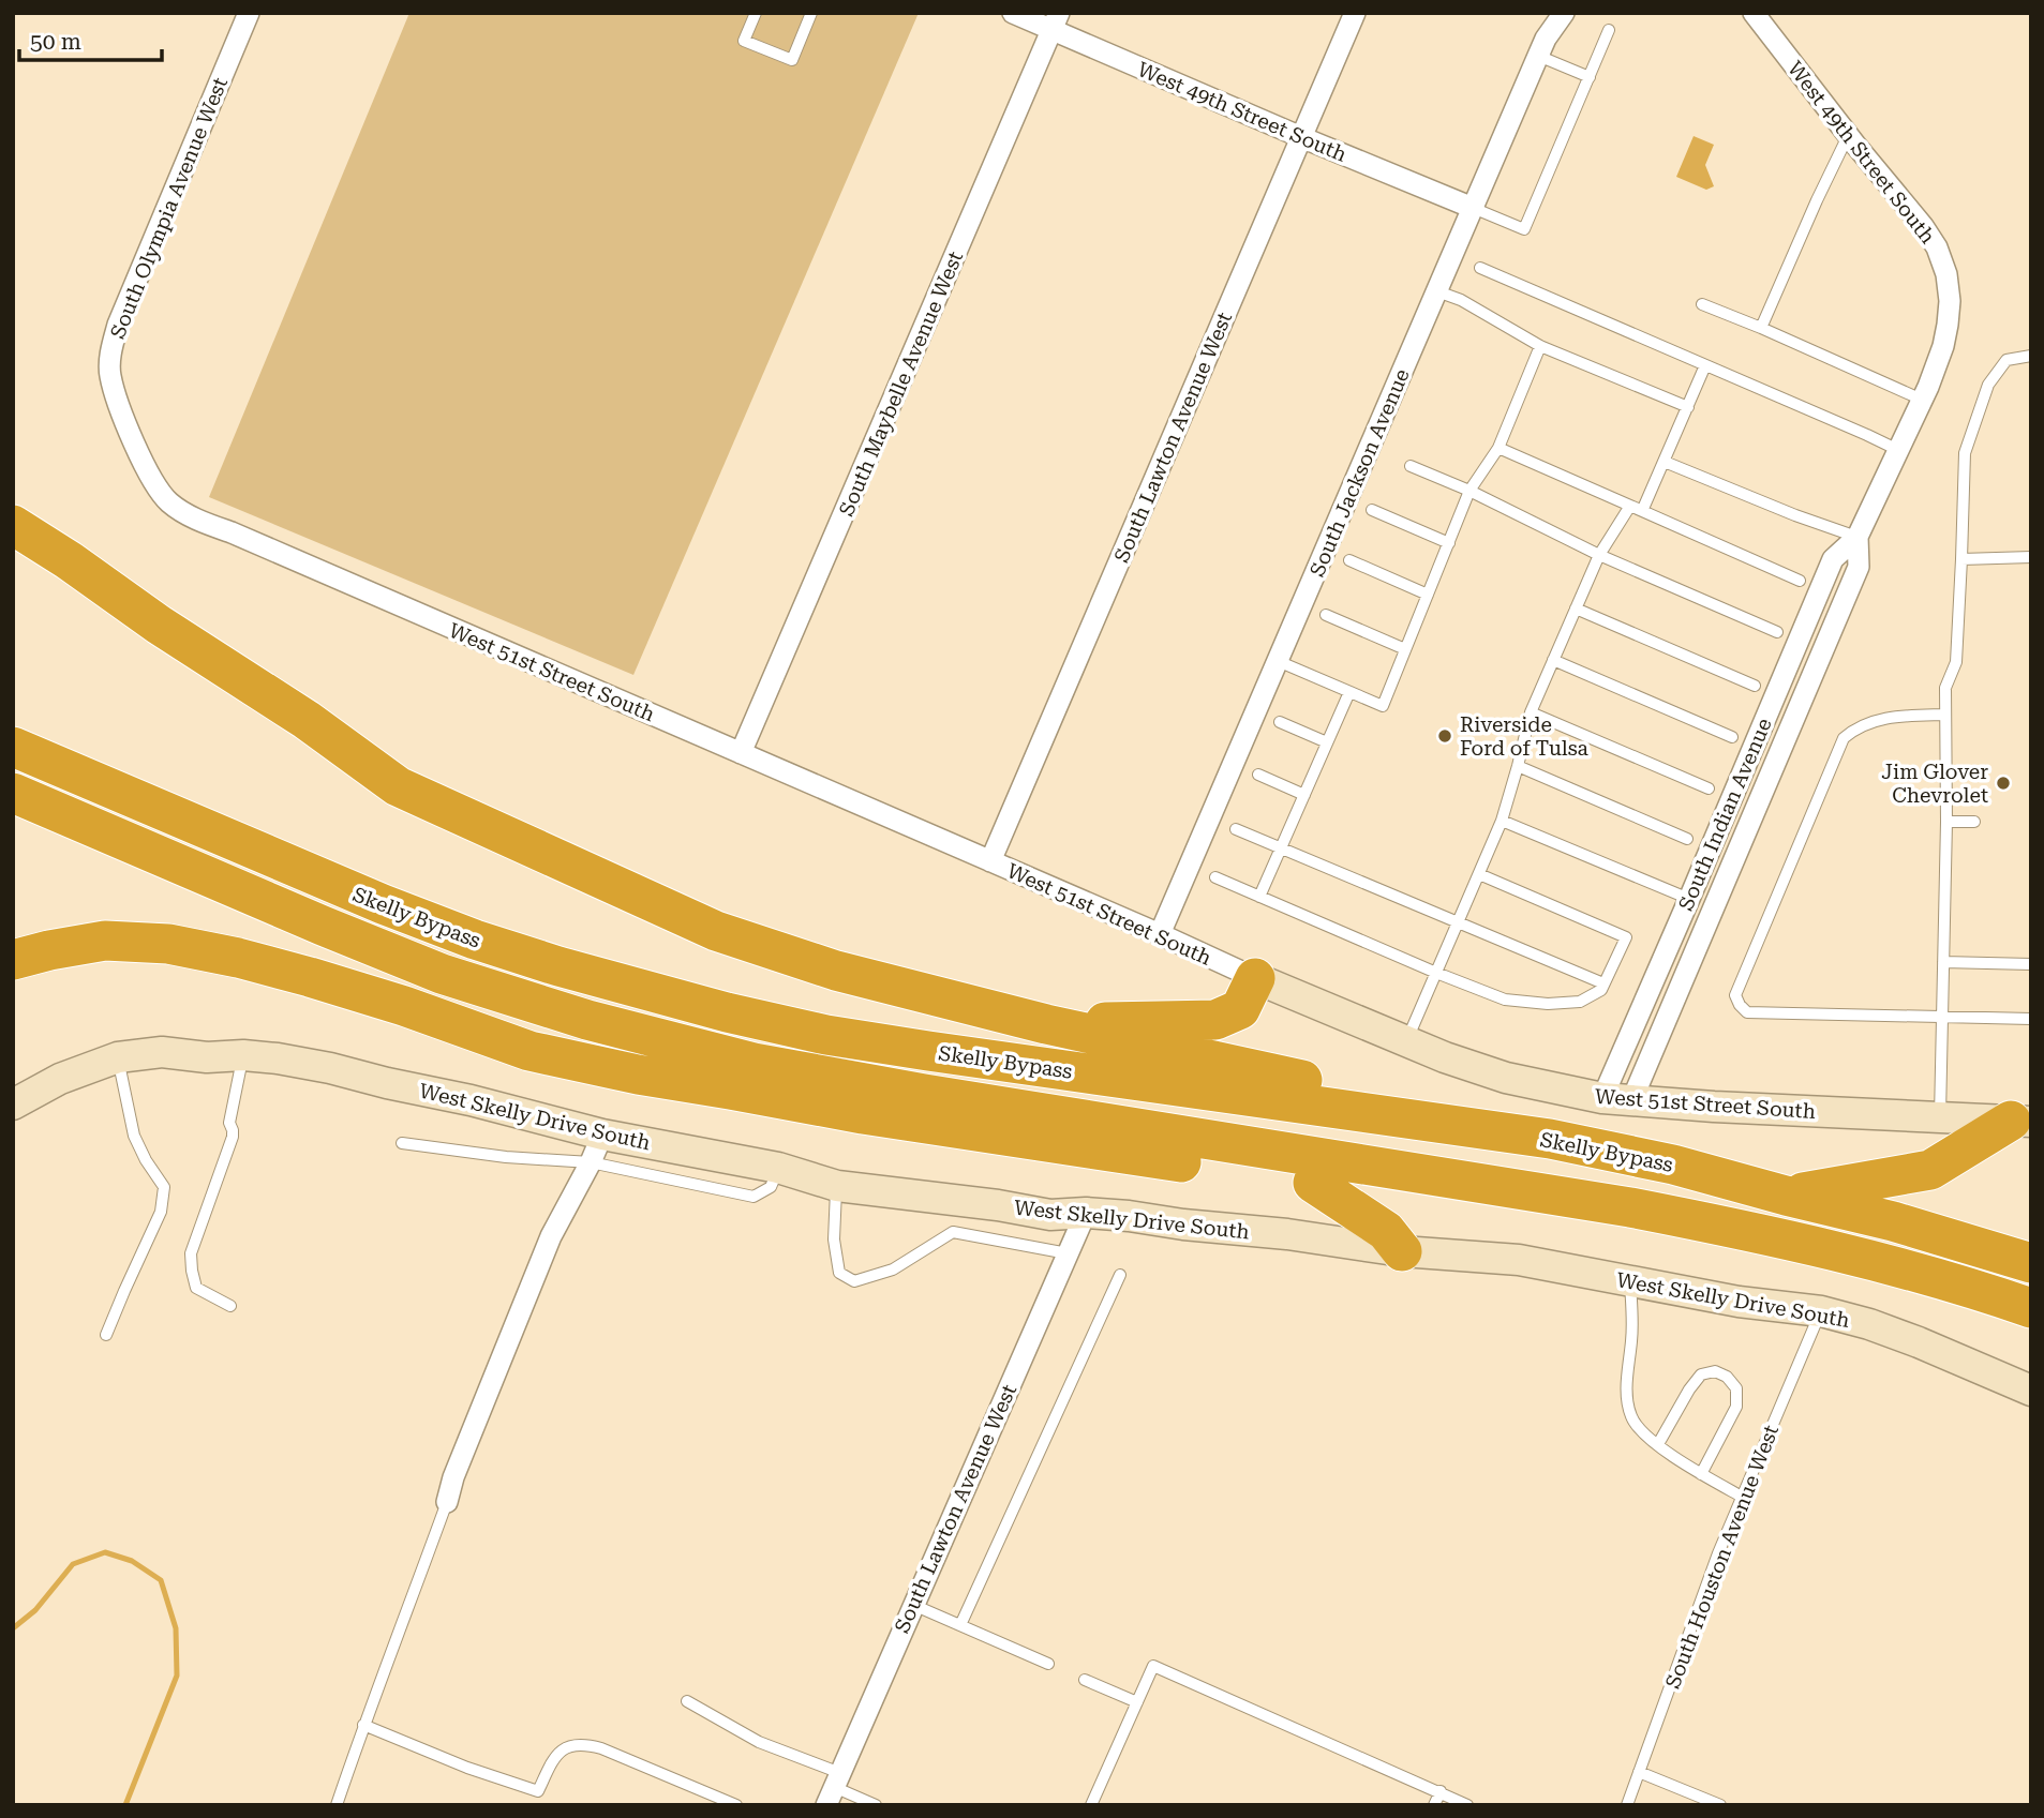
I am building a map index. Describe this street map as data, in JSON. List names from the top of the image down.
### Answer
{
  "streets": {
    "highway": ["Skelly Bypass"],
    "street": [
      "West 49th Street South",
      "South Olympia Avenue West",
      "South Maybelle Avenue West",
      "South Lawton Avenue West",
      "South Jackson Avenue",
      "West 51st Street South",
      "South Indian Avenue",
      "West Skelly Drive South"
    ],
    "lane": ["South Houston Avenue West"]
  },
  "crossings": [
    ["West 49th Street South", "South Maybelle Avenue West"],
    ["West 49th Street South", "South Lawton Avenue West"],
    ["West 49th Street South", "South Jackson Avenue"],
    ["West 49th Street South", "South Indian Avenue"],
    ["South Olympia Avenue West", "West 51st Street South"],
    ["South Maybelle Avenue West", "West 51st Street South"],
    ["South Lawton Avenue West", "West 51st Street South"],
    ["South Lawton Avenue West", "West Skelly Drive South"],
    ["South Jackson Avenue", "West 51st Street South"],
    ["West 51st Street South", "South Indian Avenue"],
    ["West Skelly Drive South", "South Houston Avenue West"]
  ],
  "places": ["Riverside Ford of Tulsa", "Jim Glover Chevrolet"],
  "scale_bar": "50 m"
}
